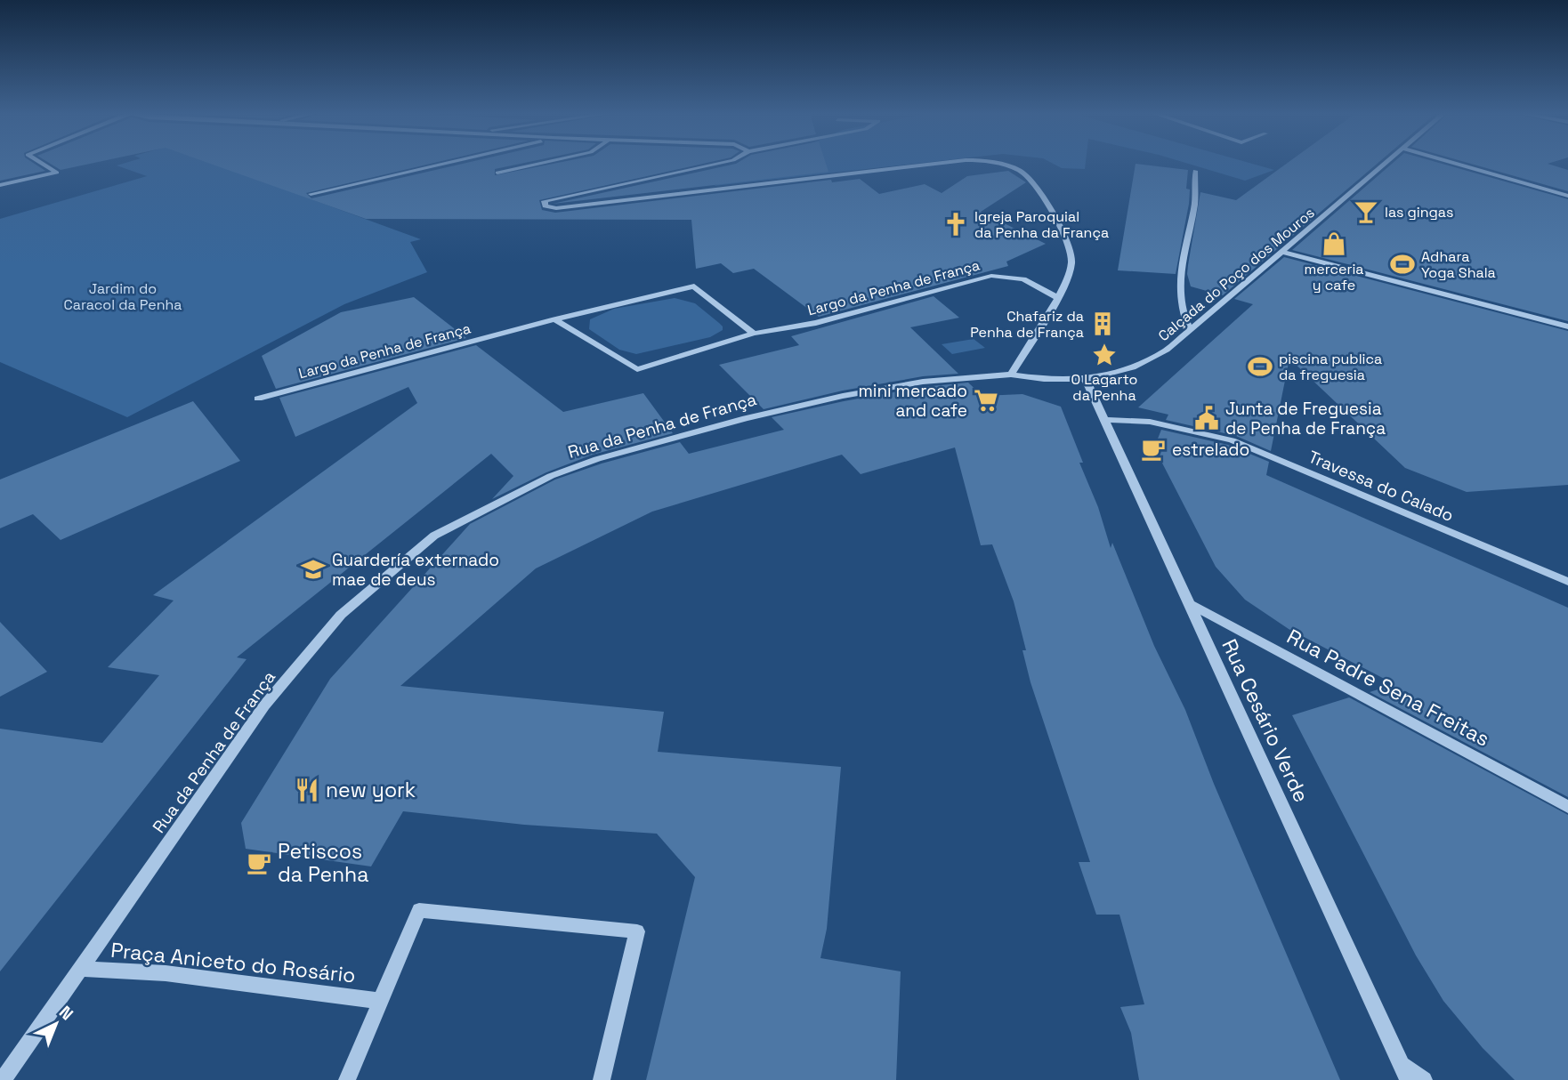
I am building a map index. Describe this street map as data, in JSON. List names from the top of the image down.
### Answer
{
  "streets": {
    "street": [
      "Calçada do Poço dos Mouros",
      "Largo da Penha de França",
      "Rua da Penha de França",
      "Travessa do Calado",
      "Rua Padre Sena Freitas",
      "Rua Cesário Verde",
      "Praça Aniceto do Rosário"
    ]
  },
  "crossings": [
    ["Calçada do Poço dos Mouros", "Rua da Penha de França"],
    ["Calçada do Poço dos Mouros", "Rua Cesário Verde"],
    ["Rua da Penha de França", "Rua Cesário Verde"],
    ["Rua da Penha de França", "Praça Aniceto do Rosário"],
    ["Travessa do Calado", "Rua Cesário Verde"],
    ["Rua Padre Sena Freitas", "Rua Cesário Verde"]
  ],
  "parks": ["Jardim do Caracol da Penha"],
  "places": {
    "bar": ["las gingas"],
    "church": ["Igreja Paroquial da Penha da França"],
    "shop": ["merceria y cafe"],
    "sports": ["Adhara Yoga Shala", "piscina publica da freguesia"],
    "building": ["Chafariz da Penha de França"],
    "place": ["O Lagarto da Penha"],
    "supermarket": ["mini mercado and cafe"],
    "public building": ["Junta de Freguesia de Penha de França"],
    "cafe": ["estrelado", "Petiscos da Penha"],
    "school or university": ["Guardería externado mae de deus"],
    "restaurant": ["new york"]
  },
  "north": "top right"
}
